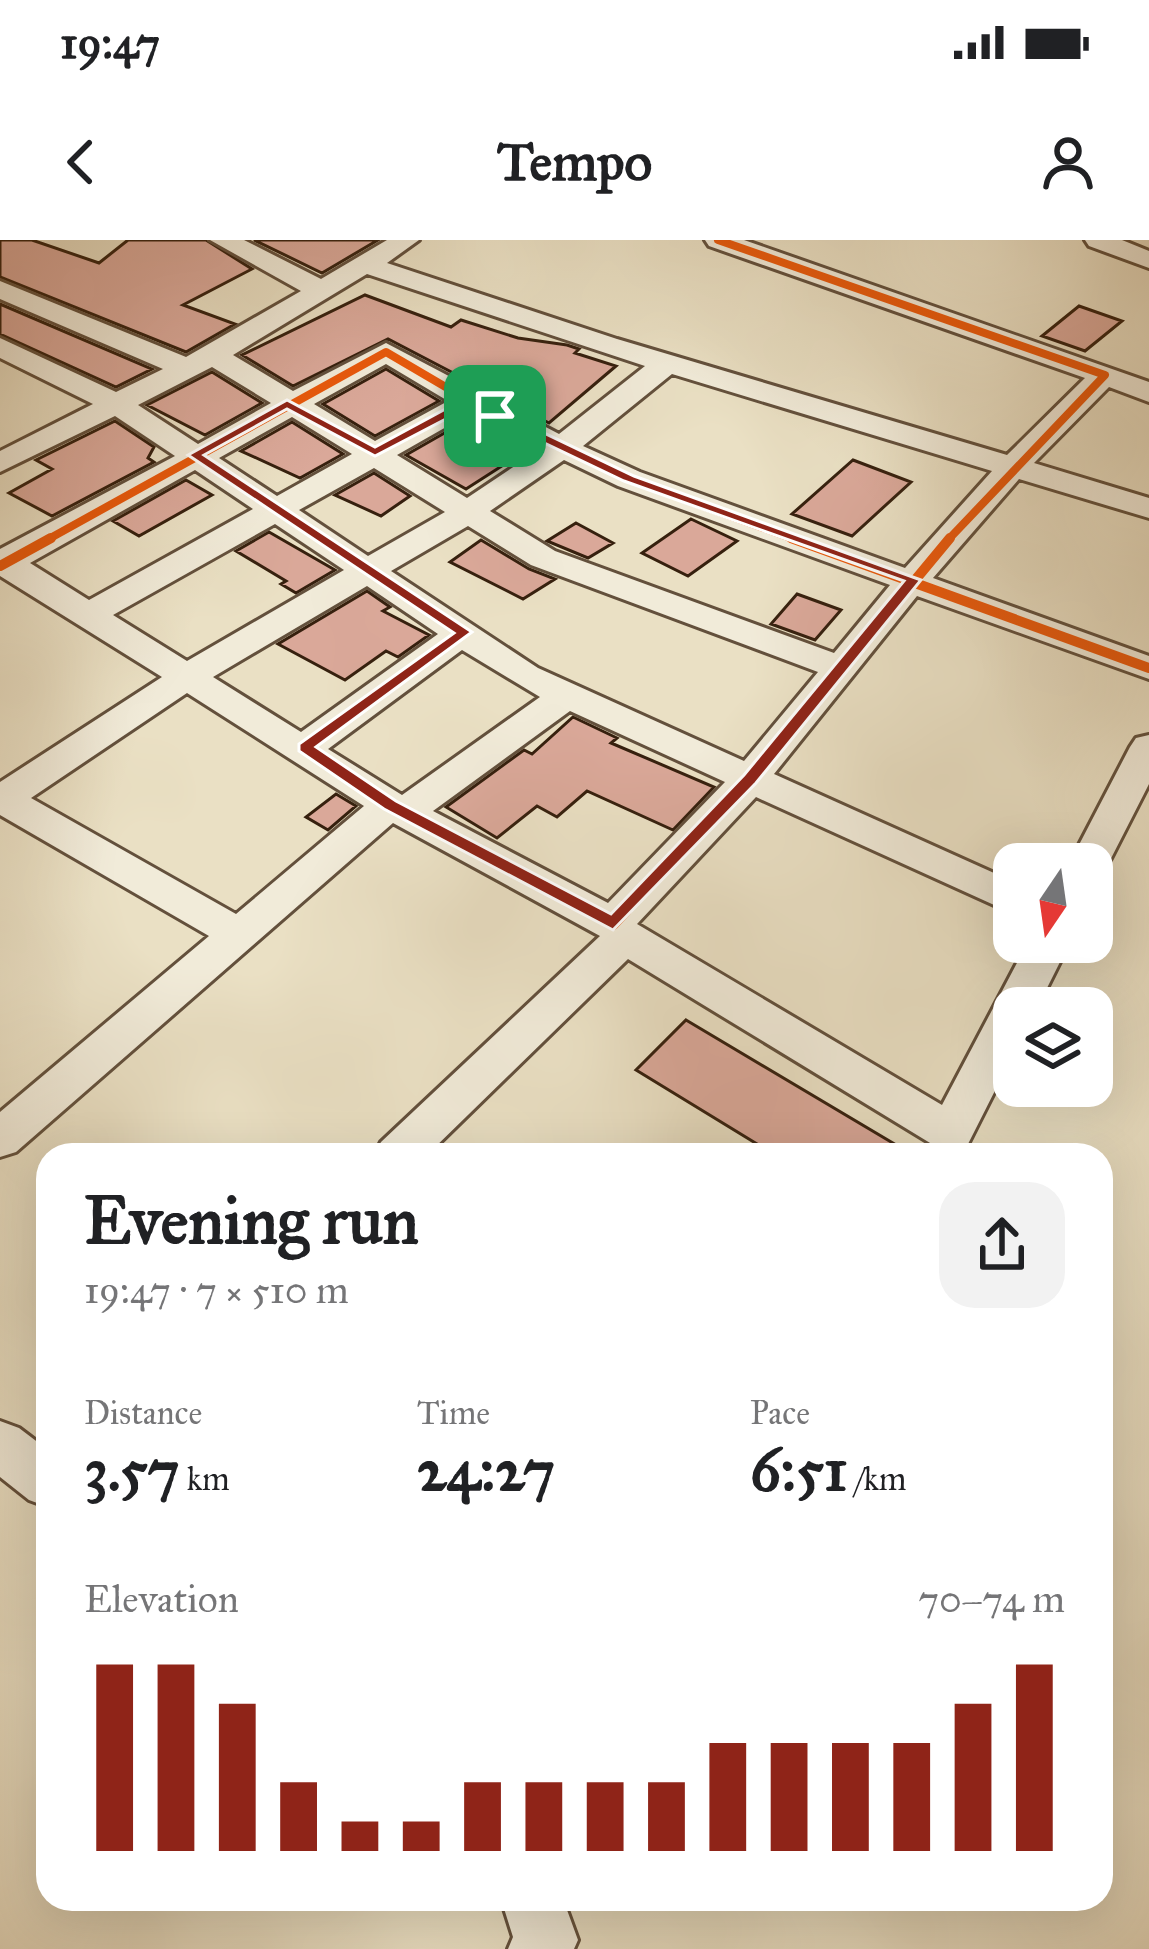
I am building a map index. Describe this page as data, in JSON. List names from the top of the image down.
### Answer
{
  "north": "bottom",
  "page": {
    "status": "19:47",
    "header": "Tempo",
    "heading": ["Evening run", "19:47 · 7 × 510 m"],
    "stats": [
      ["Distance", "3.57 km"],
      ["Time", "24:27"],
      ["Pace", "6:51 /km"]
    ],
    "chart": ["Elevation", "70–74 m"]
  }
}
